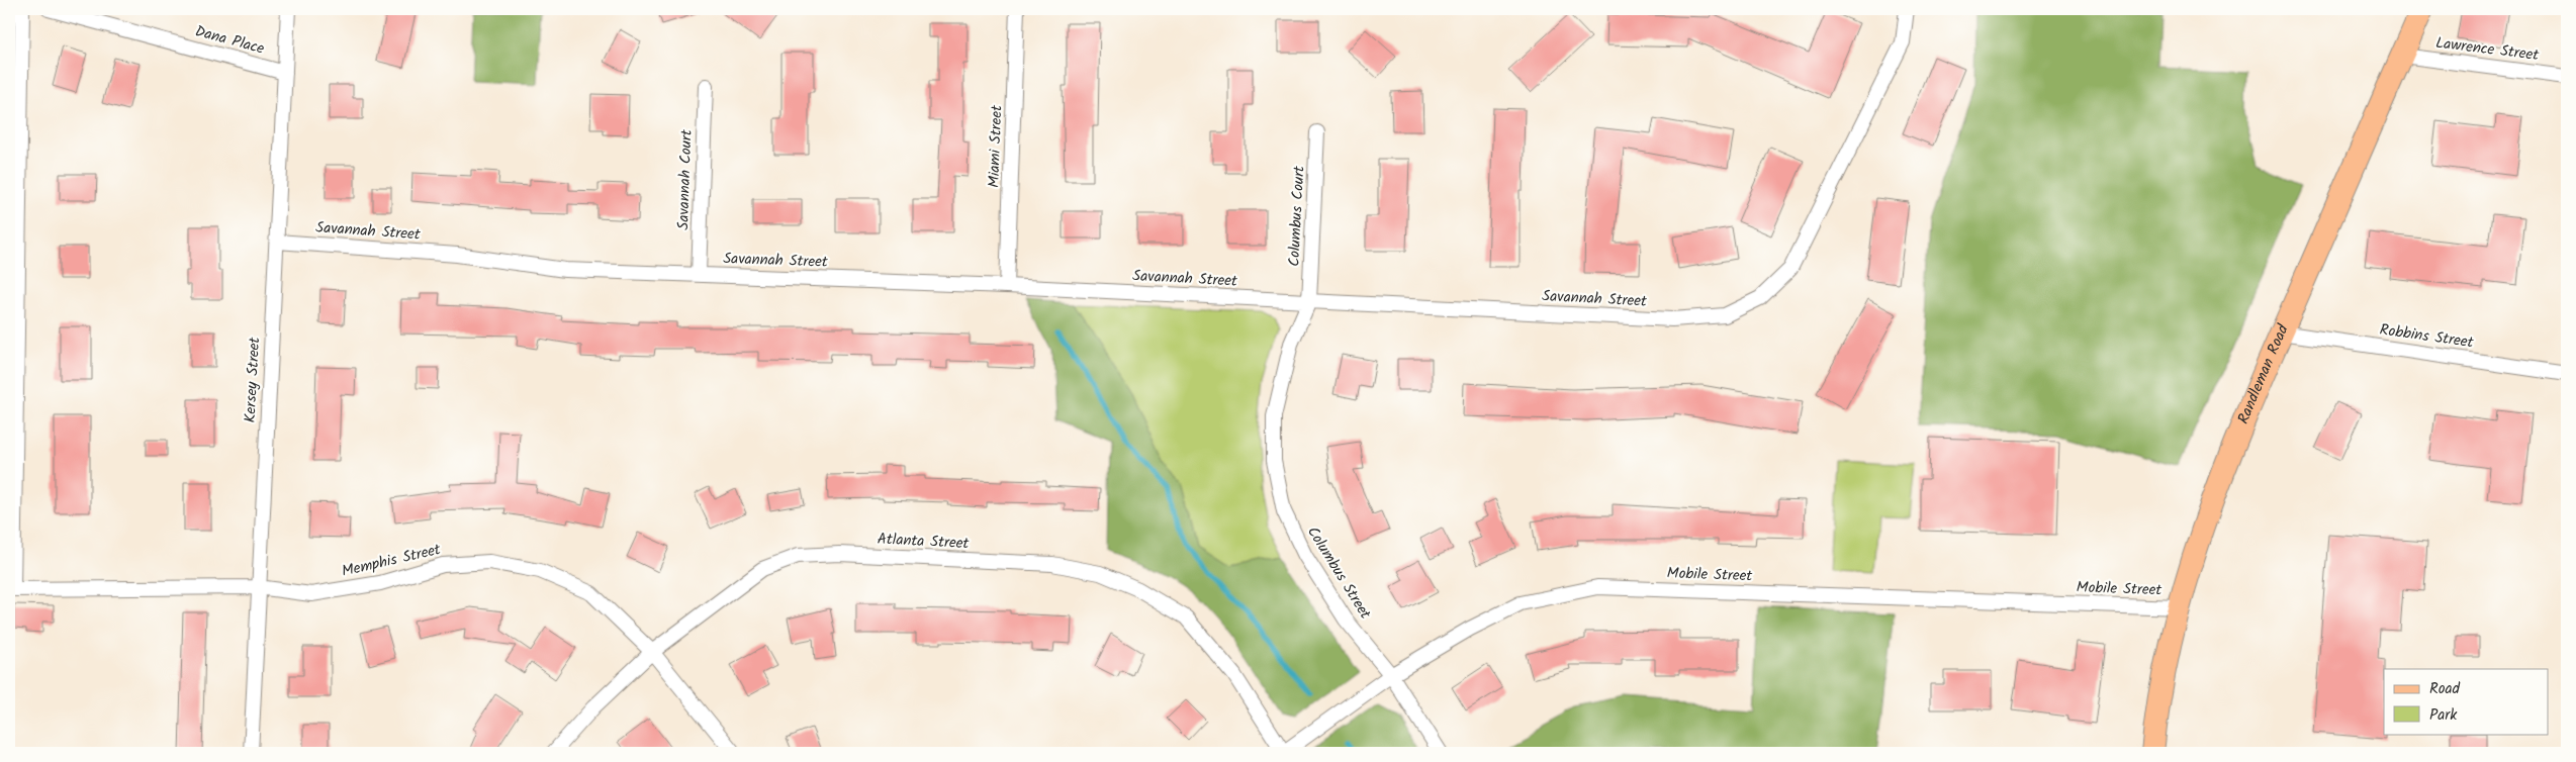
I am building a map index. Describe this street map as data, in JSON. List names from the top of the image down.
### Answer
{
  "streets": {
    "main road": ["Randleman Road"],
    "street": [
      "Dana Place",
      "Lawrence Street",
      "Miami Street",
      "Savannah Court",
      "Columbus Court",
      "Savannah Street",
      "Robbins Street",
      "Kersey Street",
      "Atlanta Street",
      "Memphis Street",
      "Columbus Street",
      "Mobile Street"
    ]
  },
  "crossings": [
    ["Dana Place", "Kersey Street"],
    ["Lawrence Street", "Randleman Road"],
    ["Miami Street", "Savannah Street"],
    ["Savannah Court", "Savannah Street"],
    ["Columbus Court", "Savannah Street"],
    ["Columbus Court", "Columbus Street"],
    ["Savannah Street", "Kersey Street"],
    ["Savannah Street", "Columbus Street"],
    ["Robbins Street", "Randleman Road"],
    ["Randleman Road", "Mobile Street"],
    ["Kersey Street", "Memphis Street"],
    ["Atlanta Street", "Memphis Street"],
    ["Atlanta Street", "Mobile Street"],
    ["Columbus Street", "Mobile Street"]
  ],
  "legend": ["Road", "Park"]
}
